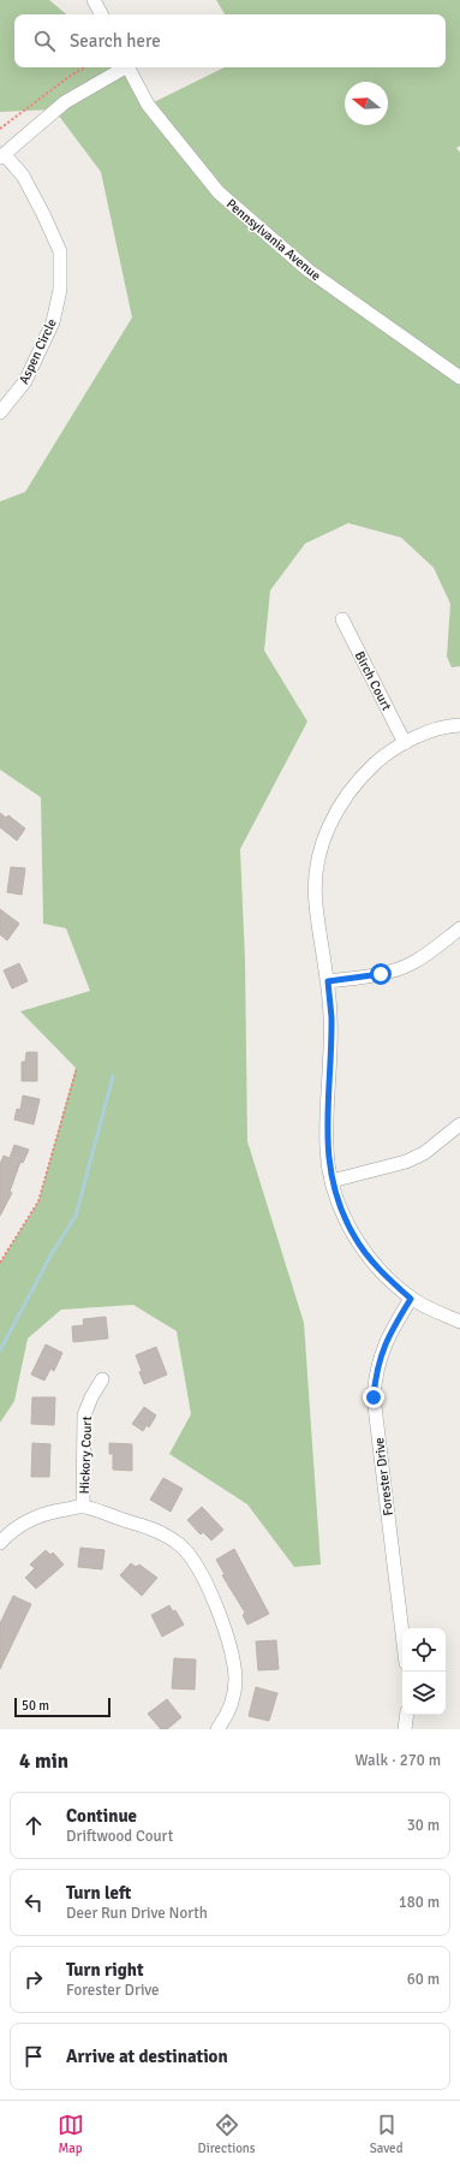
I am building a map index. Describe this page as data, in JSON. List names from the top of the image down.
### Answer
{
  "streets": {
    "street": [
      "Pennsylvania Avenue",
      "Aspen Circle",
      "Birch Court",
      "Hickory Court",
      "Forester Drive"
    ]
  },
  "scale_bar": "50 m",
  "north": "left",
  "page": {
    "search": "Search here",
    "scale": "50 m",
    "heading": ["4 min", "Walk · 270 m"],
    "list": [
      ["Continue", "Driftwood Court", "30 m"],
      ["Turn left", "Deer Run Drive North", "180 m"],
      ["Turn right", "Forester Drive", "60 m"],
      "Arrive at destination"
    ],
    "nav": ["Map", "Directions", "Saved"]
  }
}
